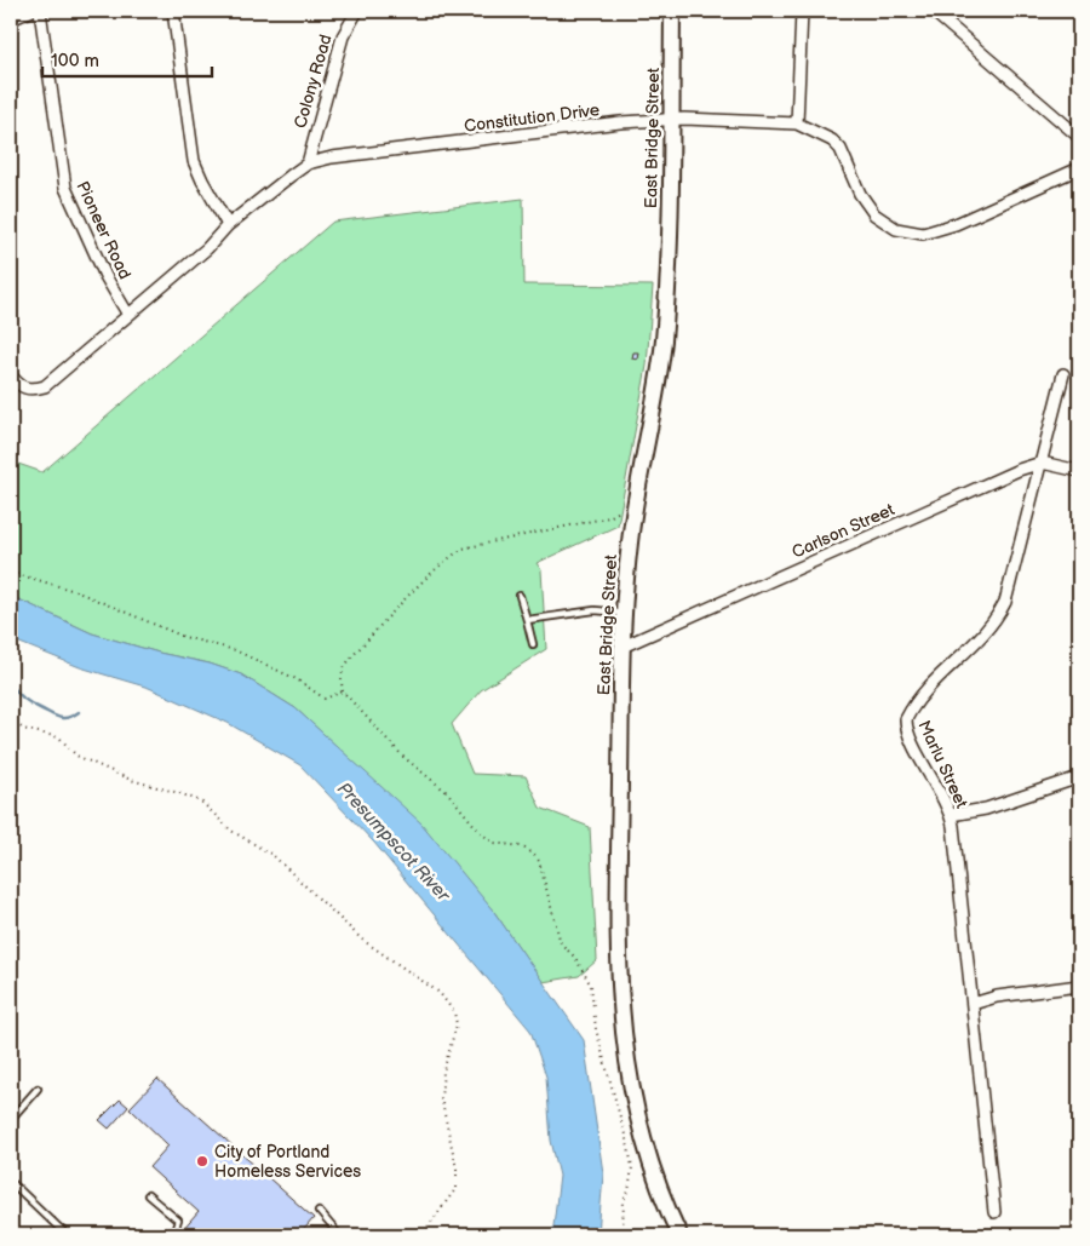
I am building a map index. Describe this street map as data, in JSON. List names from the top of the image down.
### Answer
{
  "streets": {
    "street": [
      "Colony Road",
      "Constitution Drive",
      "East Bridge Street",
      "Pioneer Road",
      "Carlson Street",
      "Marlu Street"
    ]
  },
  "crossings": [
    ["Colony Road", "Constitution Drive"],
    ["Constitution Drive", "East Bridge Street"],
    ["Constitution Drive", "Pioneer Road"],
    ["East Bridge Street", "Carlson Street"],
    ["Carlson Street", "Marlu Street"]
  ],
  "water": ["Presumpscot River"],
  "places": ["City of Portland Homeless Services"],
  "scale_bar": "100 m"
}
